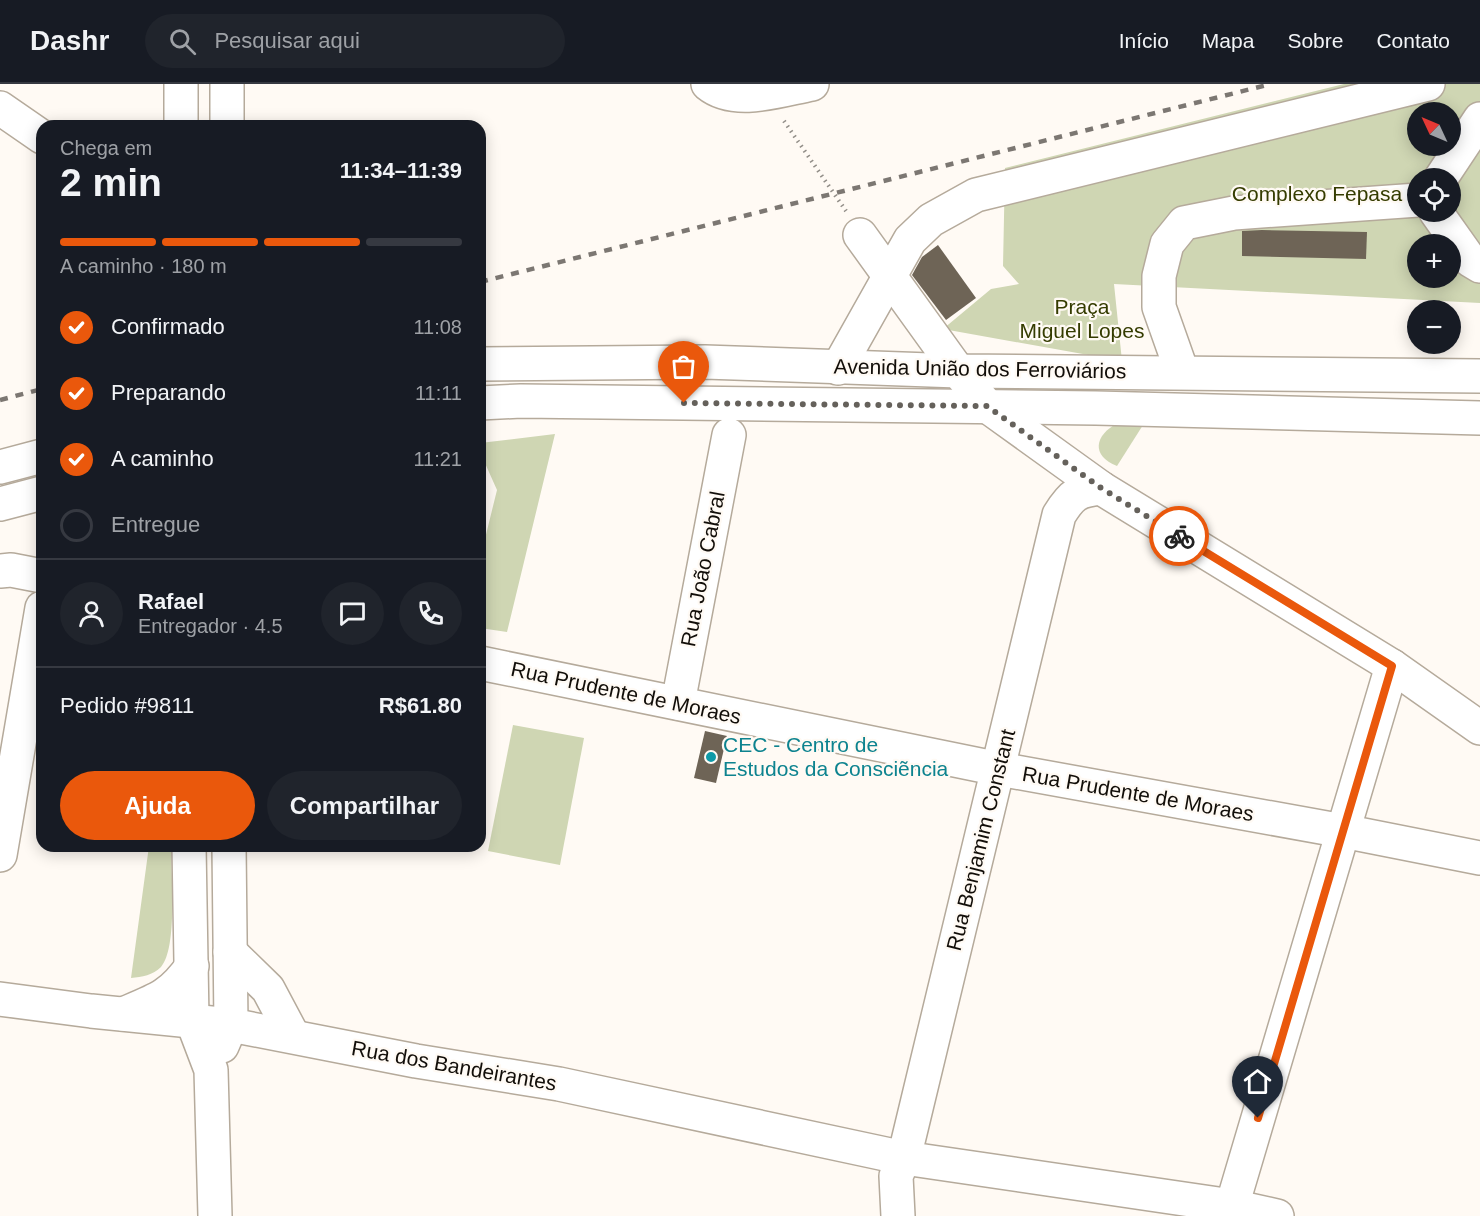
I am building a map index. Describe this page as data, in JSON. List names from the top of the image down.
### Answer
{
  "streets": {
    "main road": [
      "Avenida União dos Ferroviários",
      "Rua João Cabral",
      "Rua Prudente de Moraes",
      "Rua Benjamim Constant",
      "Rua dos Bandeirantes"
    ]
  },
  "crossings": [
    ["Rua João Cabral", "Rua Prudente de Moraes"],
    ["Rua Prudente de Moraes", "Rua Benjamim Constant"],
    ["Rua Benjamim Constant", "Rua dos Bandeirantes"]
  ],
  "parks": ["Complexo Fepasa", "Praça Miguel Lopes"],
  "places": ["CEC - Centro de Estudos da Consciẽncia"],
  "north": "top left",
  "page": {
    "header": "Dashr",
    "search": "Pesquisar aqui",
    "nav": [
      "Início",
      "Mapa",
      "Sobre",
      "Contato"
    ],
    "map_buttons": ["+", "−"],
    "heading": ["2 min", "Chega em", "11:34–11:39"],
    "panel": [
      "Rafael",
      "Entregador · 4.5",
      "Pedido #9811",
      "R$61.80"
    ],
    "bar": "A caminho · 180 m",
    "list": [
      ["Confirmado", "11:08"],
      ["Preparando", "11:11"],
      ["A caminho", "11:21"],
      "Entregue"
    ],
    "buttons": ["Ajuda", "Compartilhar"]
  }
}
